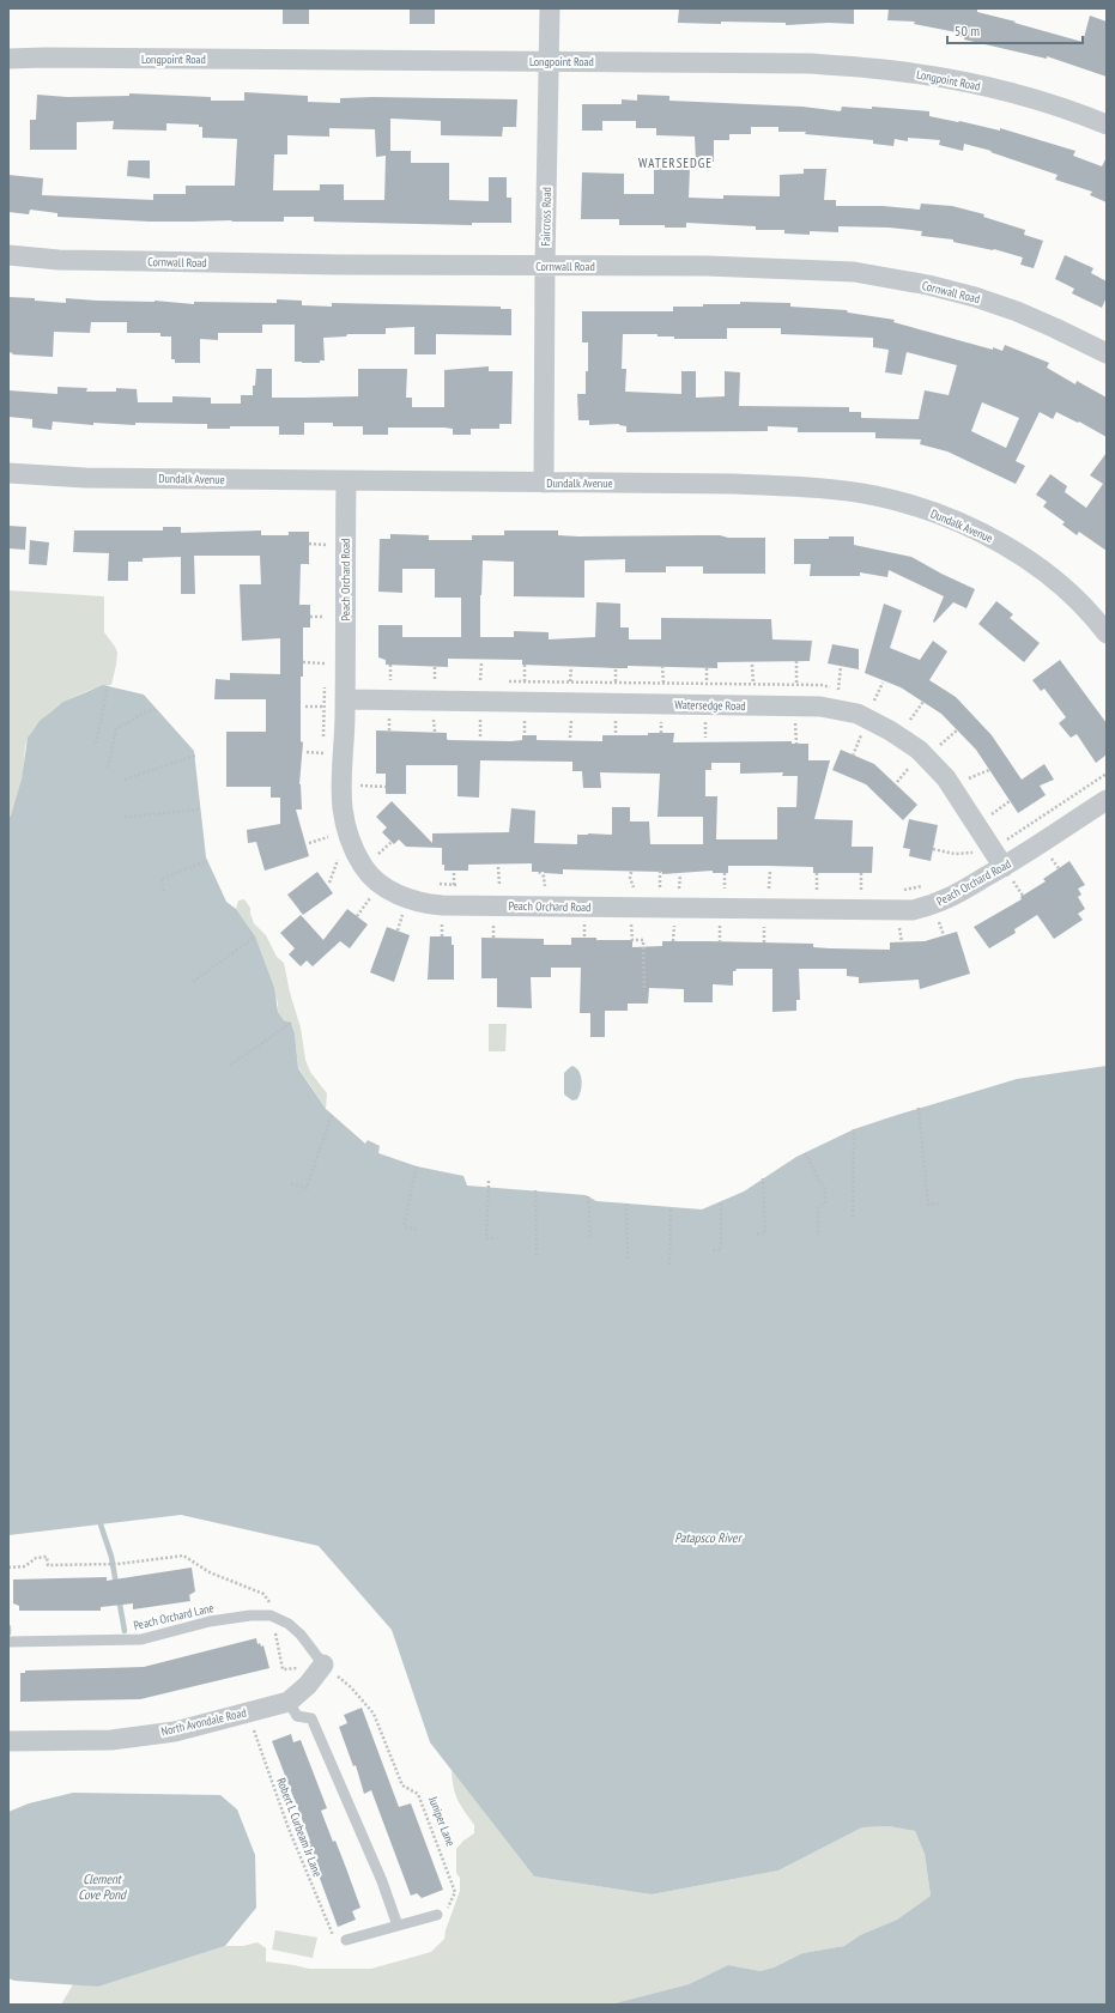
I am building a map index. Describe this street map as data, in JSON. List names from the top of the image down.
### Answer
{
  "streets": {
    "street": [
      "Longpoint Road",
      "Faircross Road",
      "Cornwall Road",
      "Dundalk Avenue",
      "Peach Orchard Road",
      "Watersedge Road",
      "North Avondale Road"
    ],
    "lane": ["Peach Orchard Lane"],
    "path": ["Juniper Lane", "Robert L Curbeam Jr Lane"]
  },
  "crossings": [
    ["Longpoint Road", "Faircross Road"],
    ["Faircross Road", "Cornwall Road"],
    ["Faircross Road", "Dundalk Avenue"],
    ["Dundalk Avenue", "Peach Orchard Road"],
    ["Peach Orchard Road", "Watersedge Road"],
    ["Peach Orchard Lane", "North Avondale Road"],
    ["Peach Orchard Lane", "Juniper Lane"],
    ["North Avondale Road", "Juniper Lane"],
    ["North Avondale Road", "Robert L Curbeam Jr Lane"]
  ],
  "districts": ["WATERSEDGE"],
  "water": ["Patapsco River", "Clement Cove Pond"],
  "scale_bar": "50 m"
}
